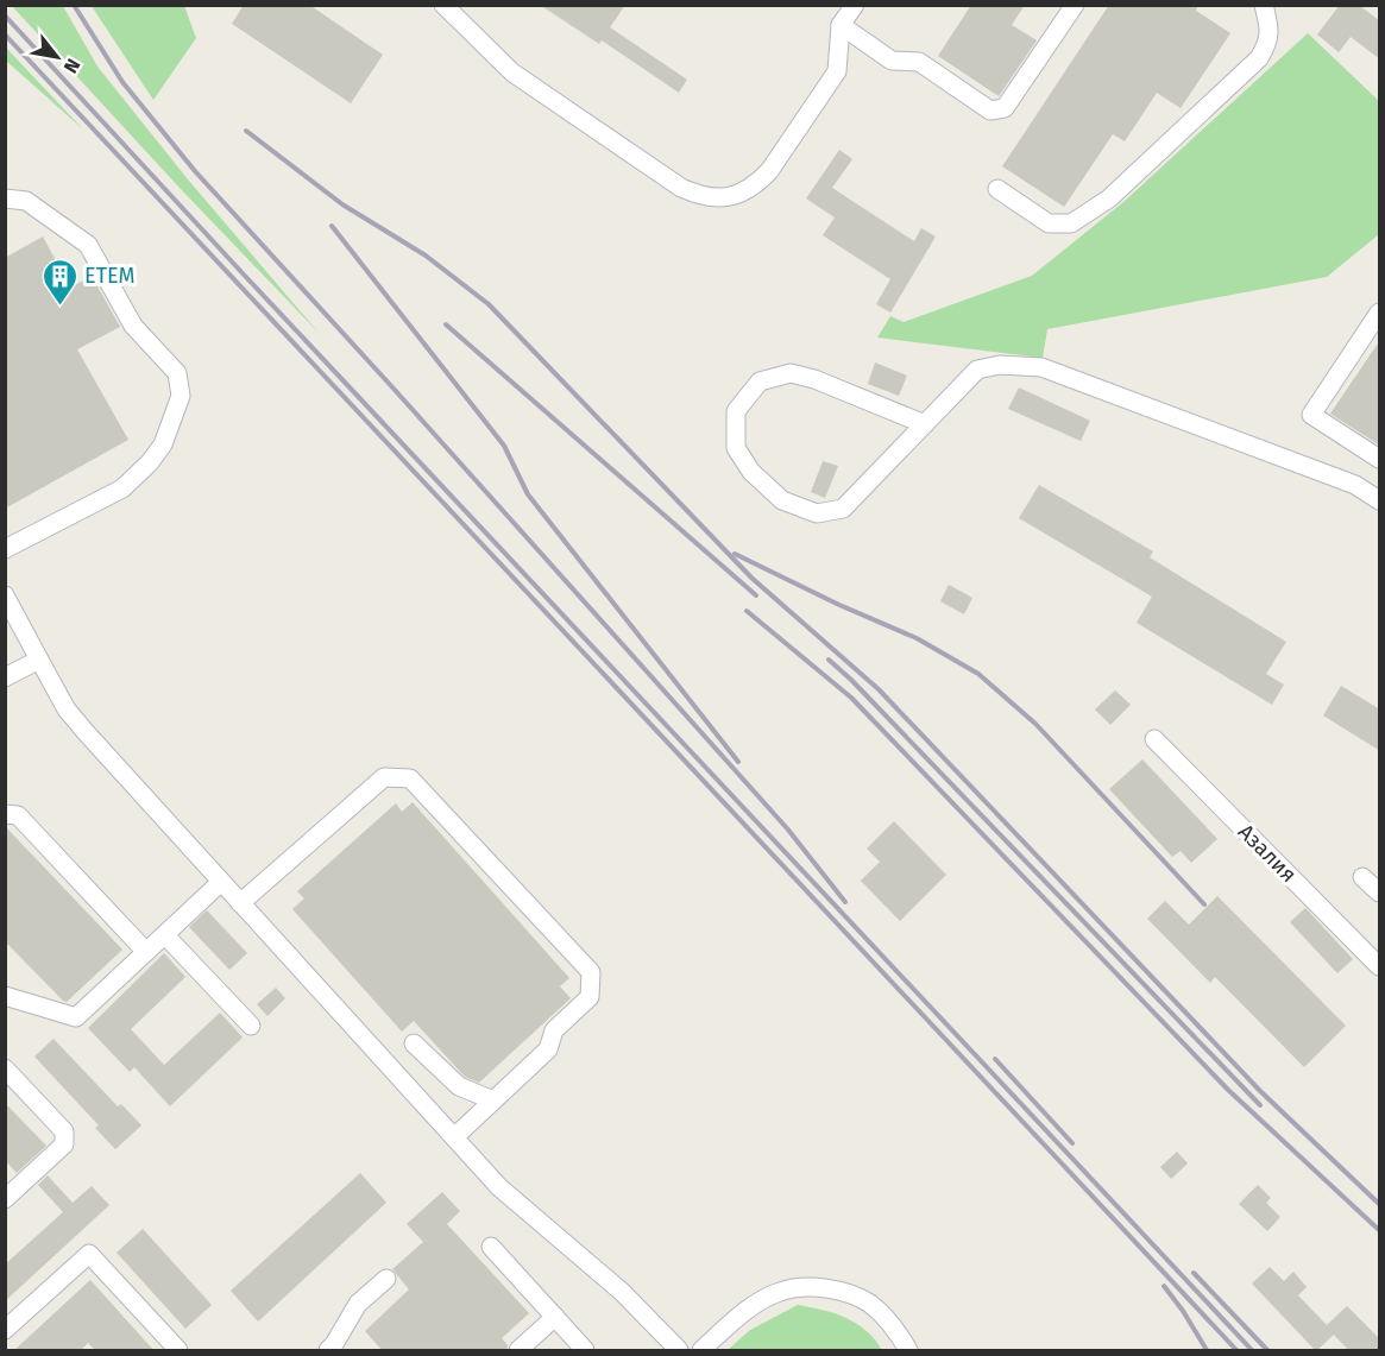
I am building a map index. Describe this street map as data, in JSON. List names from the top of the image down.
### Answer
{
  "streets": {
    "street": ["Азалия"]
  },
  "places": {
    "building": ["ЕТЕМ"]
  },
  "north": "bottom right"
}
